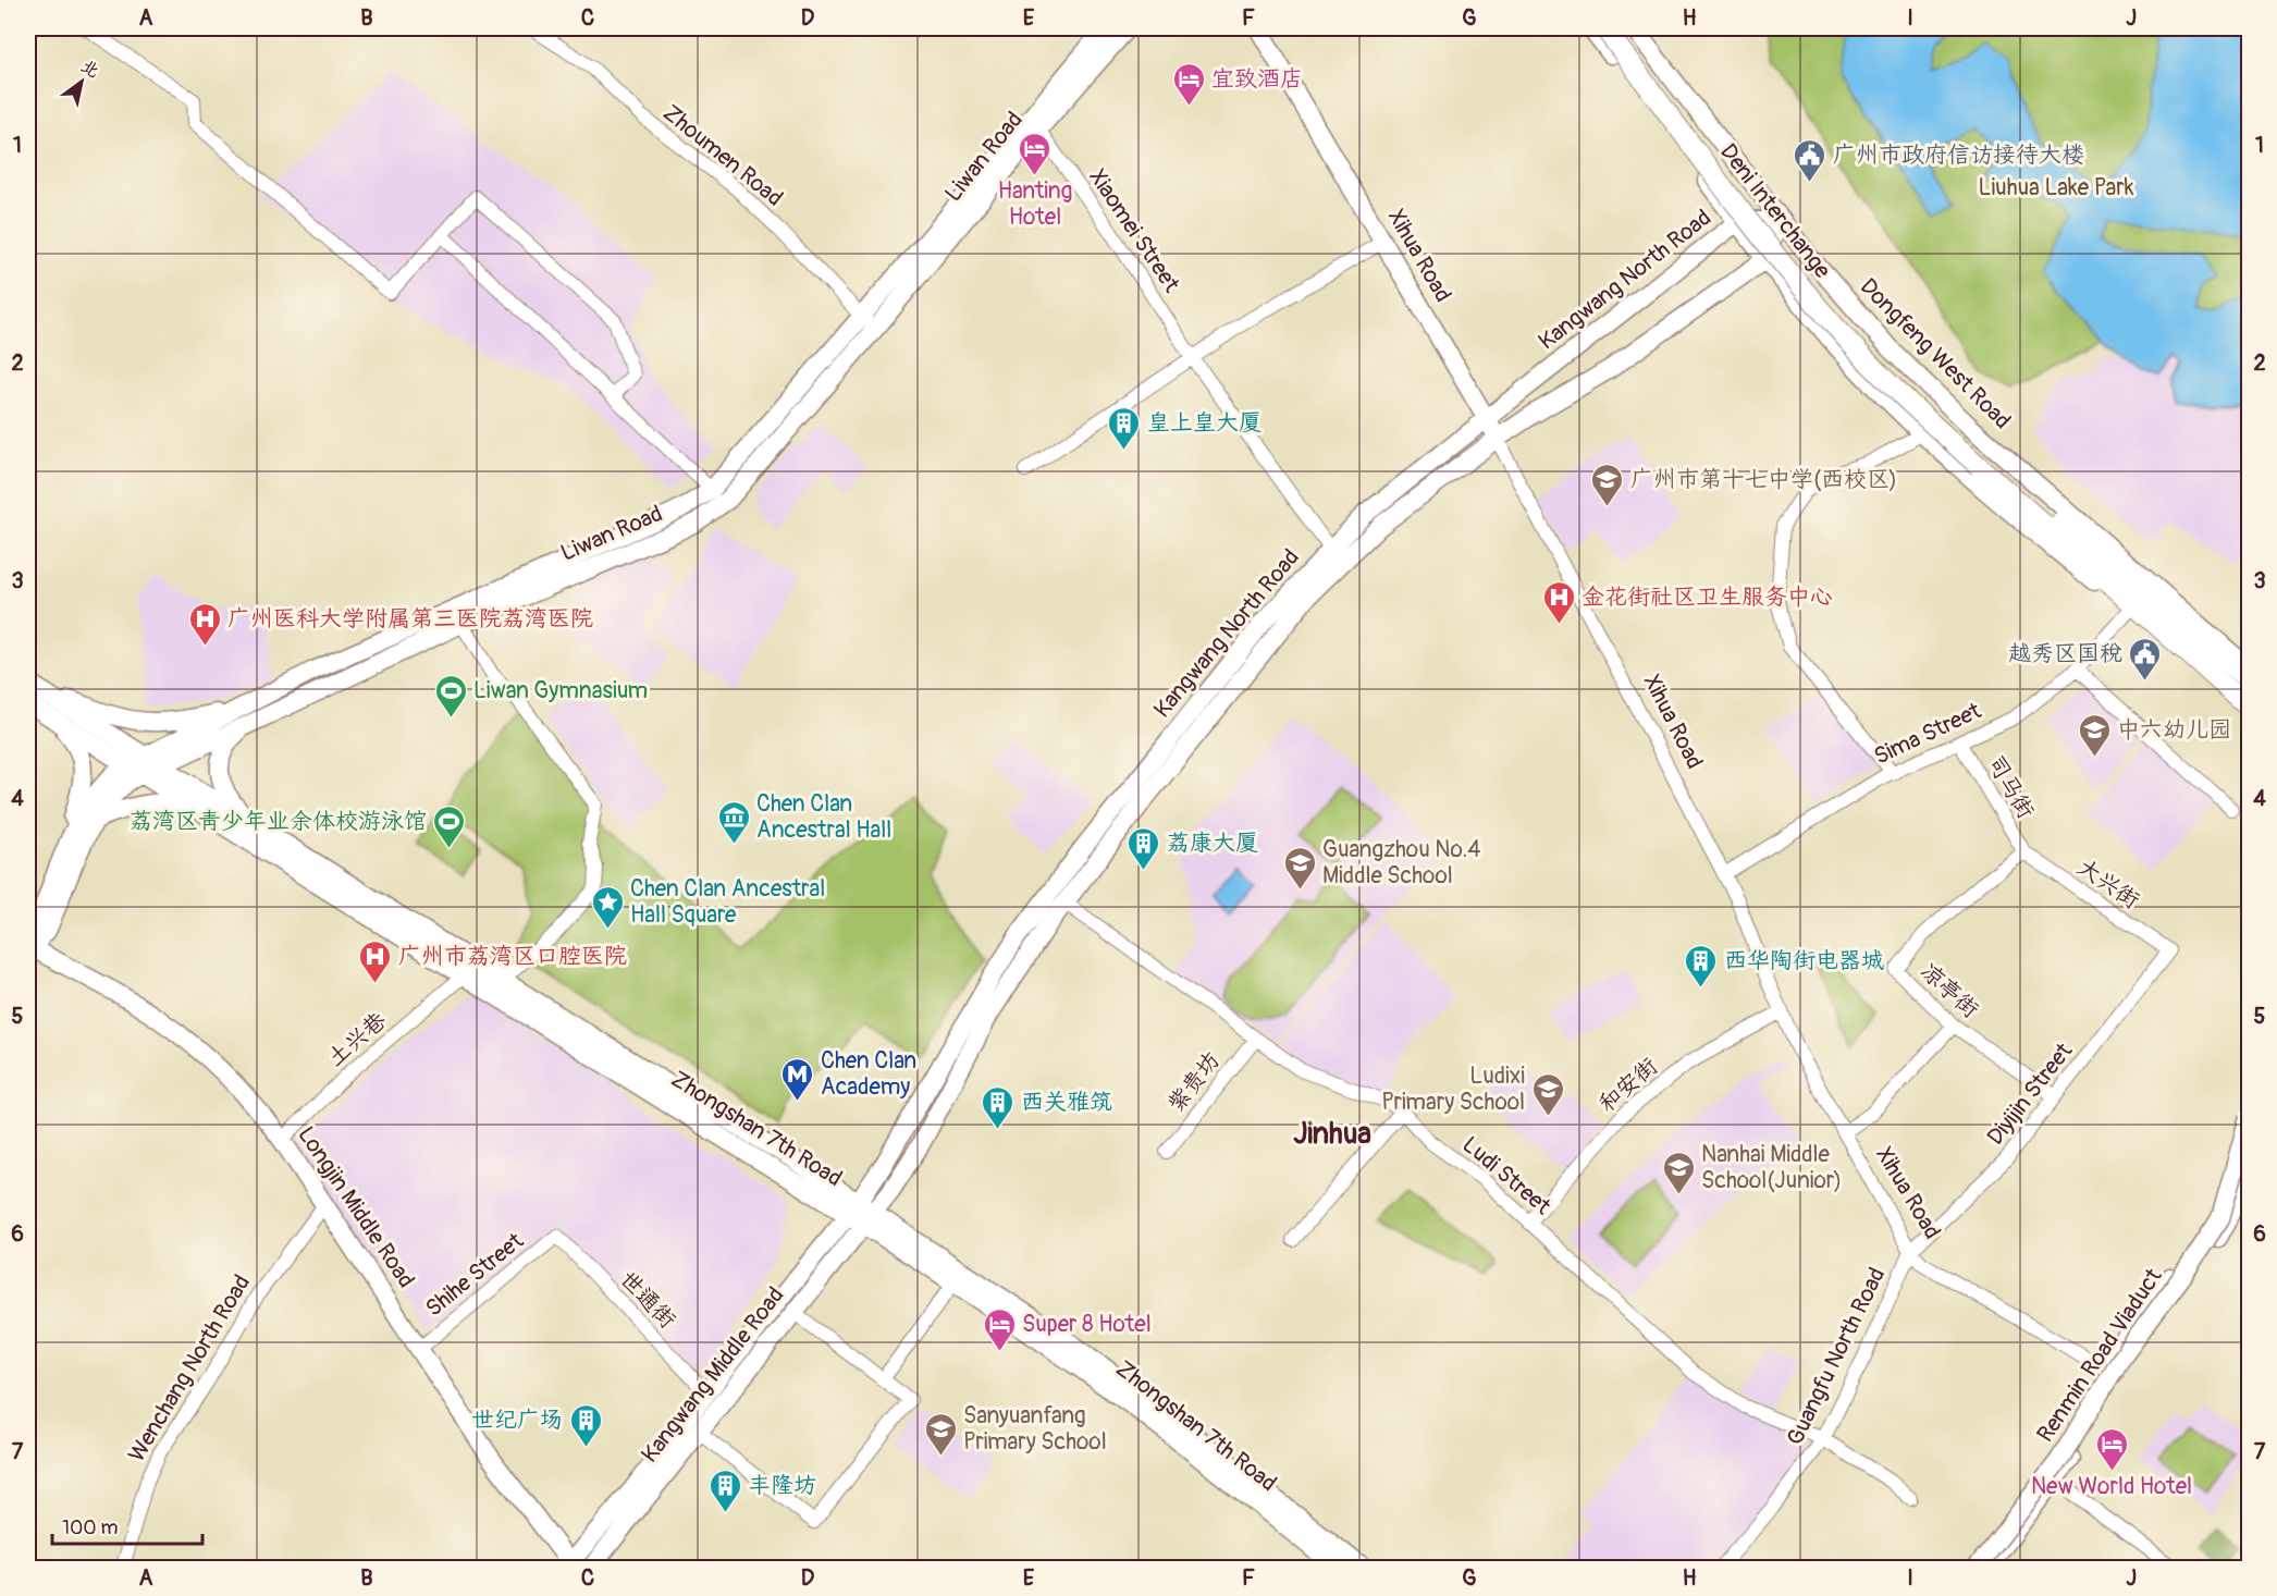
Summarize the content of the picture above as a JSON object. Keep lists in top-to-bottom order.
{
  "streets": {
    "highway": ["Deni Interchange", "Dongfeng West Road"],
    "main road": [
      "Liwan Road",
      "Xihua Road",
      "Kangwang North Road",
      "Zhongshan 7th Road",
      "Longjin Middle Road",
      "Renmin Road Viaduct",
      "Kangwang Middle Road"
    ],
    "street": [
      "Zhoumen Road",
      "Xiaomei Street",
      "Sima Street",
      "司马街",
      "大兴街",
      "凉亭街",
      "土兴巷",
      "紫贵坊",
      "和安街",
      "Diyijin Street",
      "Ludi Street",
      "Shihe Street",
      "世通街",
      "Guangfu North Road",
      "Wenchang North Road"
    ]
  },
  "crossings": [
    ["Zhoumen Road", "Liwan Road"],
    ["Liwan Road", "Xiaomei Street"],
    ["Liwan Road", "Zhongshan 7th Road"],
    ["Liwan Road", "Longjin Middle Road"],
    ["Deni Interchange", "Dongfeng West Road"],
    ["Xiaomei Street", "Kangwang North Road"],
    ["Xihua Road", "Kangwang North Road"],
    ["Xihua Road", "Sima Street"],
    ["Xihua Road", "和安街"],
    ["Xihua Road", "Diyijin Street"],
    ["Xihua Road", "Guangfu North Road"],
    ["Kangwang North Road", "Dongfeng West Road"],
    ["Kangwang North Road", "Zhongshan 7th Road"],
    ["Kangwang North Road", "Ludi Street"],
    ["Kangwang North Road", "Kangwang Middle Road"],
    ["Sima Street", "司马街"],
    ["司马街", "大兴街"],
    ["司马街", "凉亭街"],
    ["大兴街", "凉亭街"],
    ["大兴街", "Diyijin Street"],
    ["凉亭街", "Diyijin Street"],
    ["土兴巷", "Zhongshan 7th Road"],
    ["土兴巷", "Longjin Middle Road"],
    ["紫贵坊", "Ludi Street"],
    ["和安街", "Ludi Street"],
    ["Diyijin Street", "Guangfu North Road"],
    ["Zhongshan 7th Road", "Kangwang Middle Road"],
    ["Ludi Street", "Guangfu North Road"],
    ["Longjin Middle Road", "Shihe Street"],
    ["Longjin Middle Road", "Wenchang North Road"],
    ["Longjin Middle Road", "Kangwang Middle Road"],
    ["Shihe Street", "世通街"],
    ["世通街", "Kangwang Middle Road"]
  ],
  "districts": ["Jinhua"],
  "parks": ["Liuhua Lake Park"],
  "places": {
    "hotel": [
      "宜致酒店",
      "Hanting Hotel",
      "Super 8 Hotel",
      "New World Hotel"
    ],
    "public building": ["广州市政府信访接待大楼", "越秀区国税"],
    "building": [
      "皇上皇大厦",
      "荔康大厦",
      "西华陶街电器城",
      "西关雅筑",
      "世纪广场",
      "丰隆坊"
    ],
    "school or university": [
      "广州市第十七中学(西校区)",
      "中六幼儿园",
      "Guangzhou No.4 Middle School",
      "Ludixi Primary School",
      "Nanhai Middle School(Junior)",
      "Sanyuanfang Primary School"
    ],
    "hospital": ["金花街社区卫生服务中心", "广州医科大学附属第三医院荔湾医院", "广州市荔湾区口腔医院"],
    "sports": ["Liwan Gymnasium", "荔湾区青少年业余体校游泳馆"],
    "museum": ["Chen Clan Ancestral Hall"],
    "place": ["Chen Clan Ancestral Hall Square"],
    "metro station": ["Chen Clan Academy"]
  },
  "scale_bar": "100 m",
  "north": "top right",
  "grid": {
    "columns": [
      "A",
      "B",
      "C",
      "D",
      "E",
      "F",
      "G",
      "H",
      "I",
      "J"
    ],
    "rows": [
      "1",
      "2",
      "3",
      "4",
      "5",
      "6",
      "7"
    ]
  }
}
